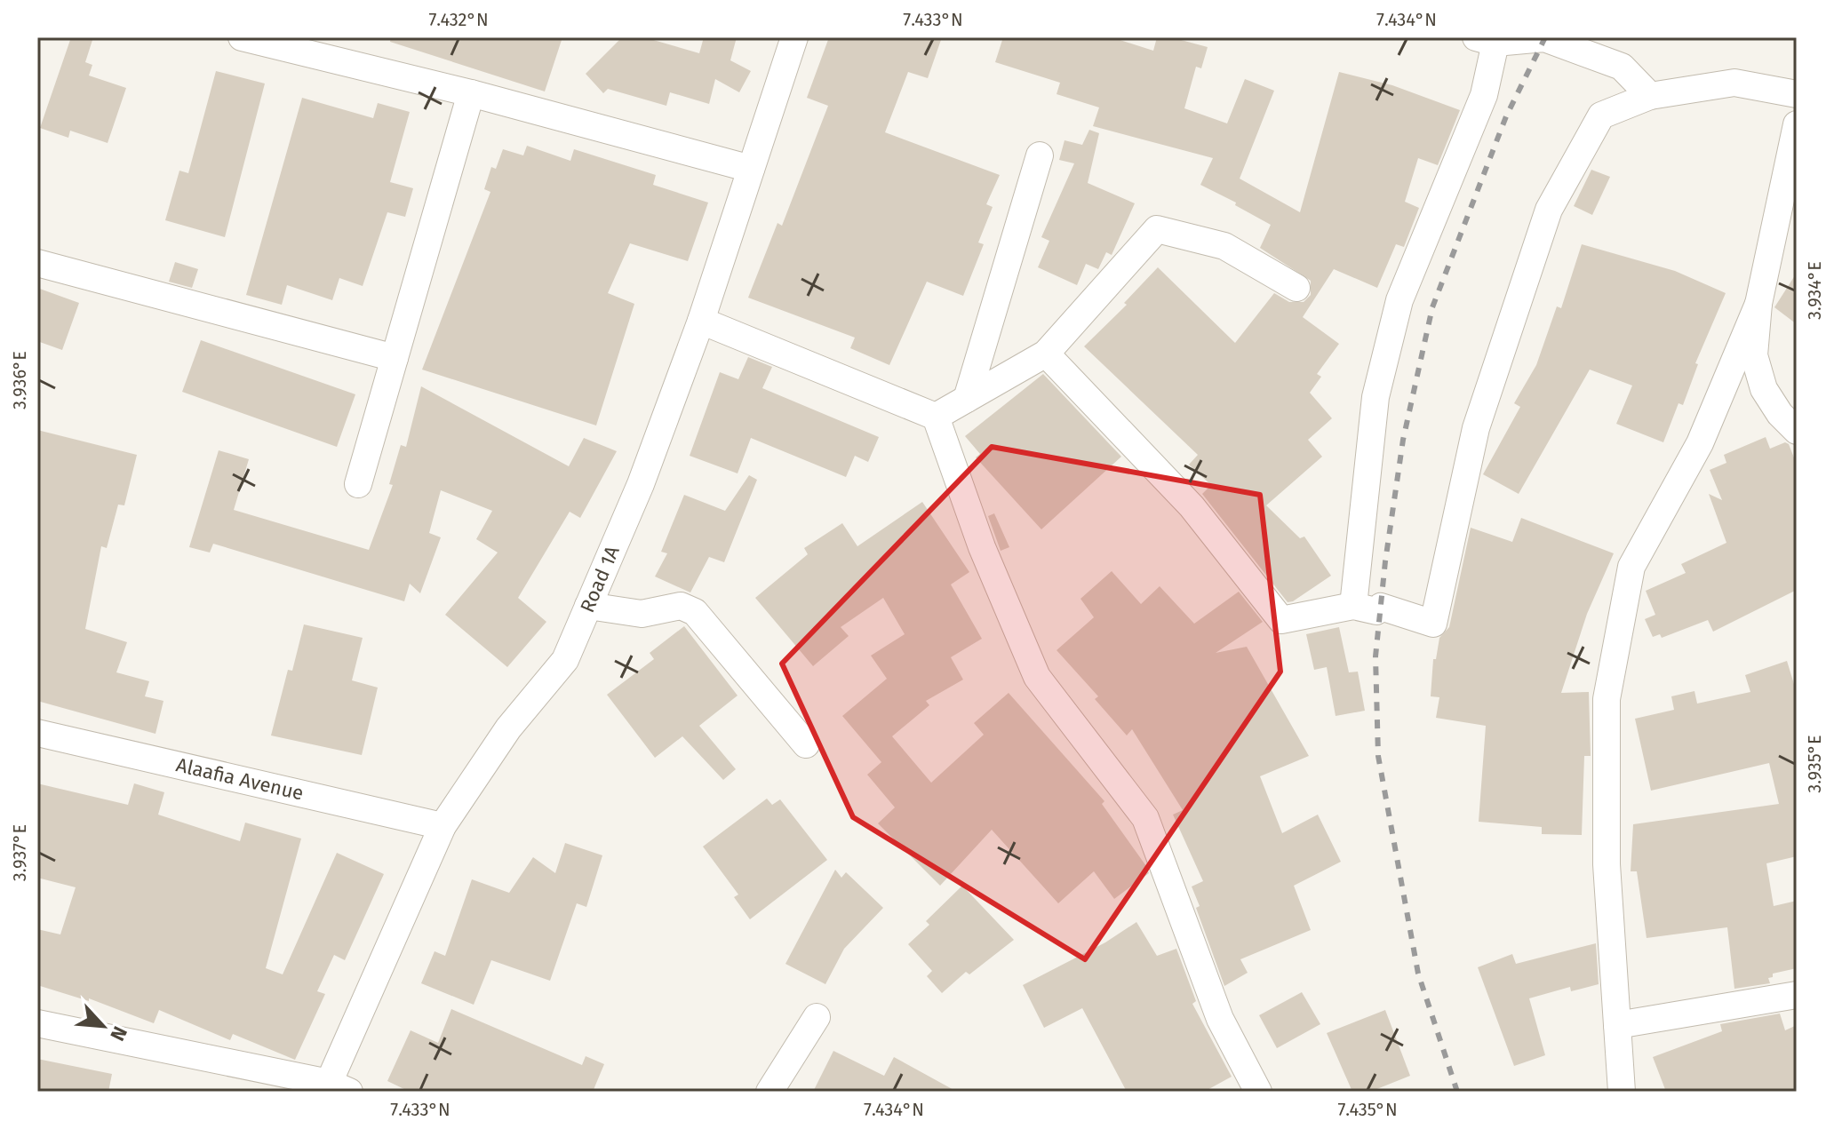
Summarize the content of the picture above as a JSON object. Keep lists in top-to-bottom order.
{
  "streets": {
    "street": ["Road 1A", "Alaafia Avenue"]
  },
  "crossings": [
    ["Road 1A", "Alaafia Avenue"]
  ],
  "north": "bottom right",
  "coordinates": [
    "7.432°N",
    "7.433°N",
    "7.434°N",
    "3.934°E",
    "3.936°E",
    "3.935°E",
    "3.937°E",
    "7.435°N"
  ]
}
